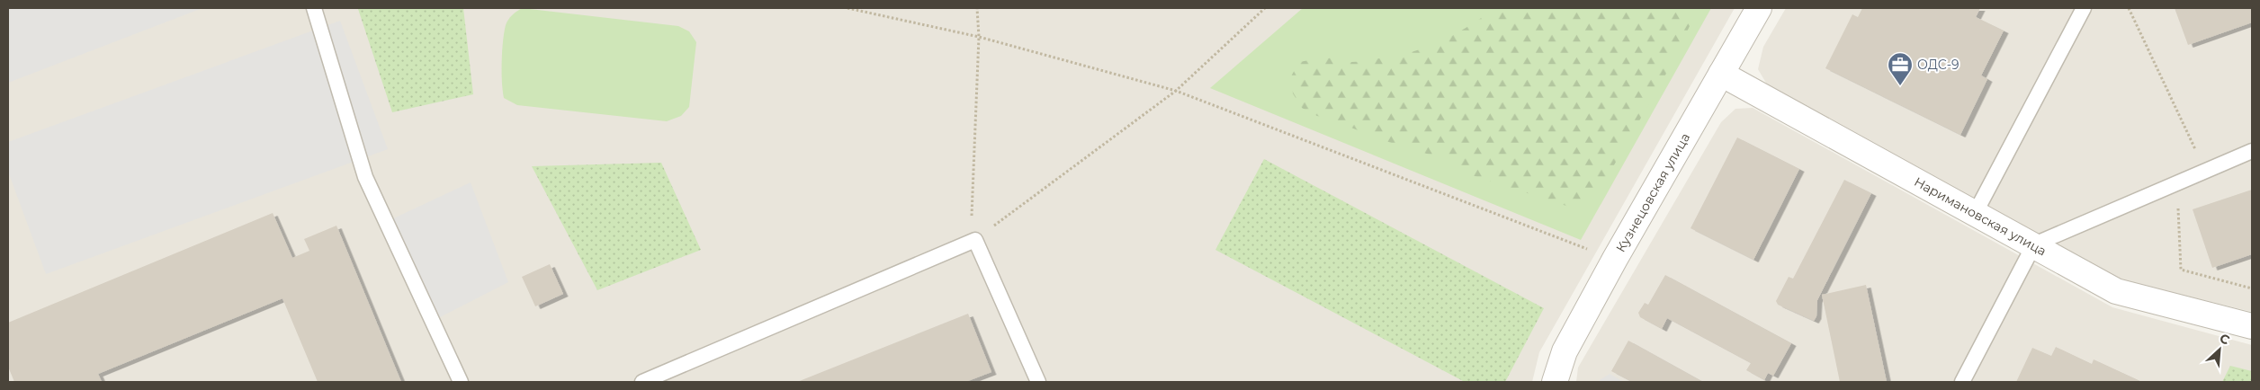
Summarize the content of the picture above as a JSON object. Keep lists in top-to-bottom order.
{
  "streets": {
    "street": ["Кузнецовская улица", "Наримановская улица"]
  },
  "crossings": [
    ["Кузнецовская улица", "Наримановская улица"]
  ],
  "places": {
    "office": ["ОДС-9"]
  },
  "north": "top right"
}
